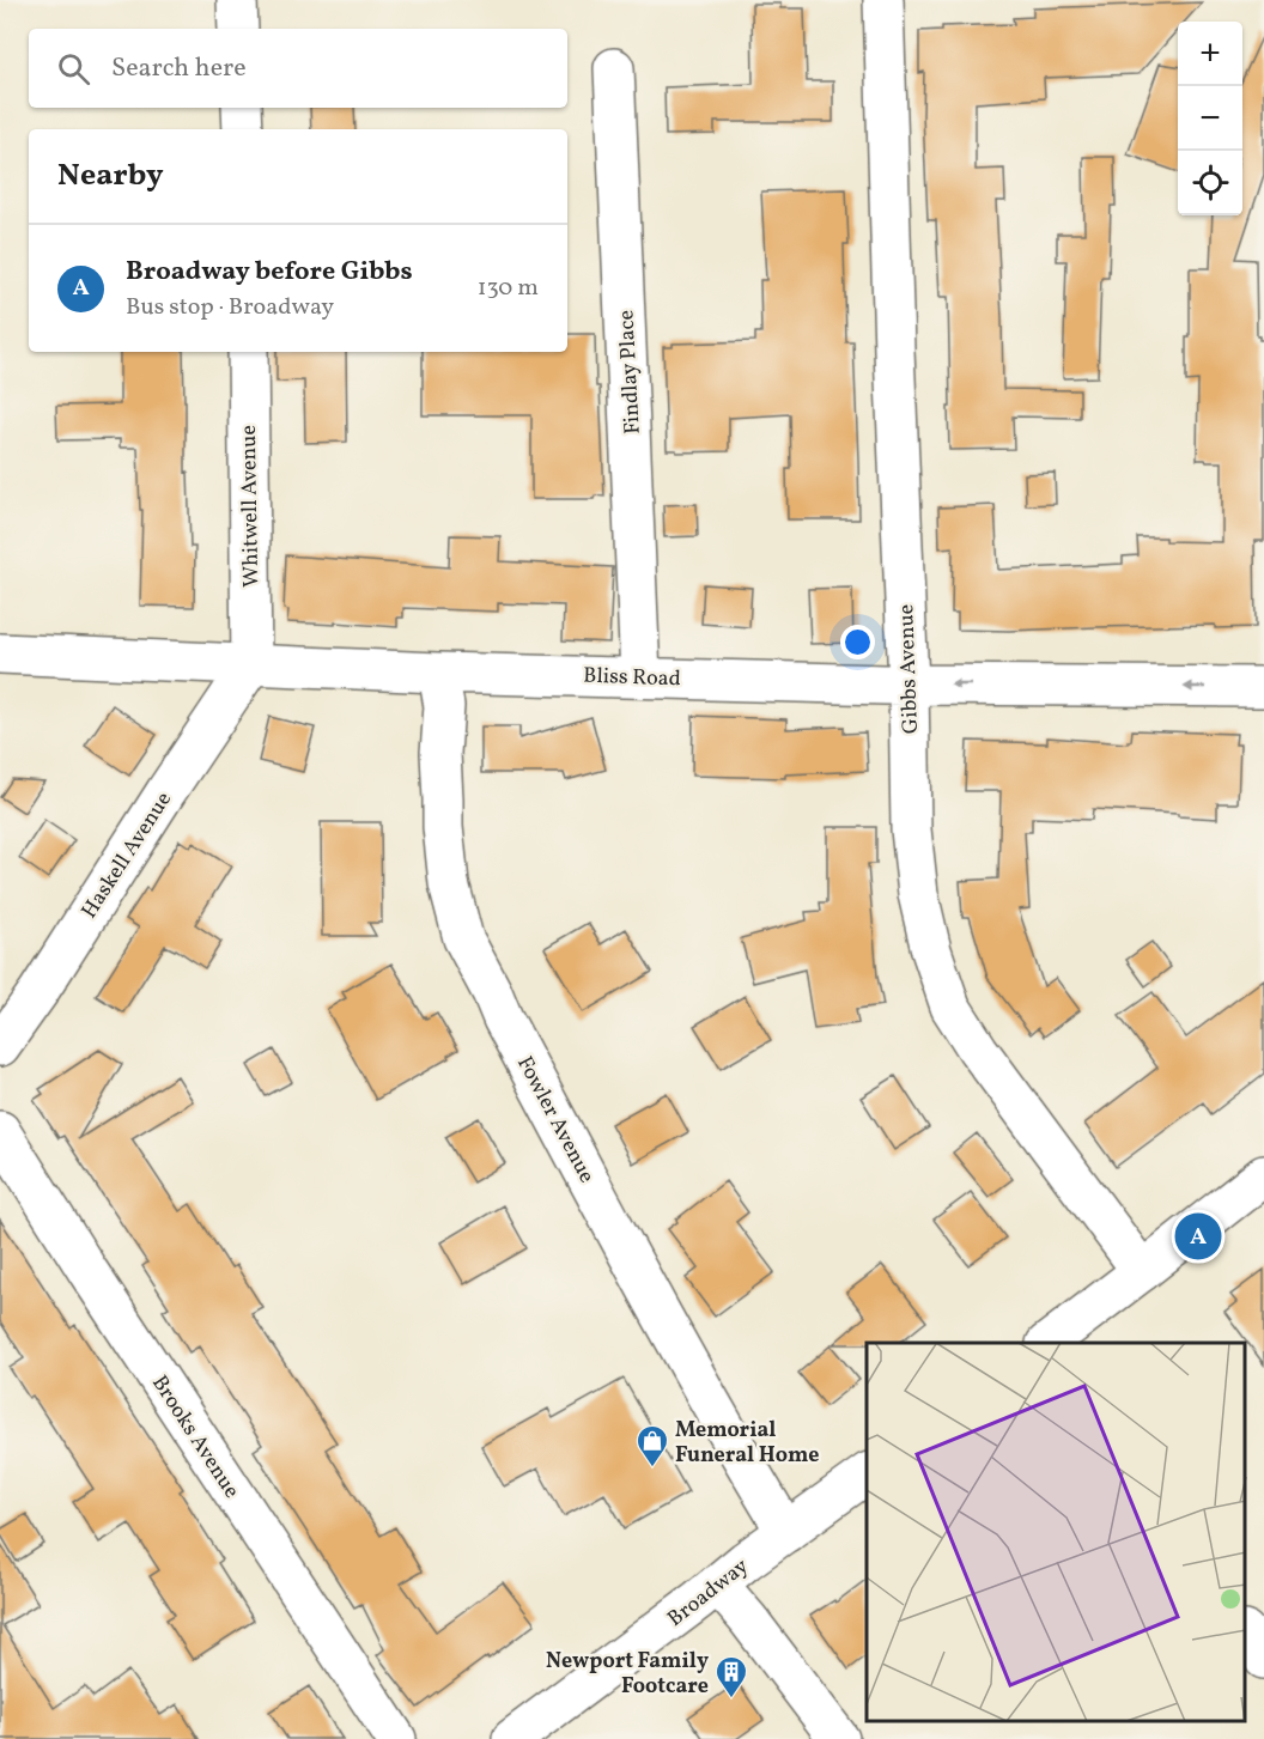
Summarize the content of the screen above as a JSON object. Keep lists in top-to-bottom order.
{
  "streets": {
    "street": [
      "Findlay Place",
      "Whitwell Avenue",
      "Gibbs Avenue",
      "Bliss Road",
      "Haskell Avenue",
      "Fowler Avenue",
      "Brooks Avenue",
      "Broadway"
    ]
  },
  "crossings": [
    ["Findlay Place", "Bliss Road"],
    ["Whitwell Avenue", "Bliss Road"],
    ["Whitwell Avenue", "Haskell Avenue"],
    ["Gibbs Avenue", "Bliss Road"],
    ["Bliss Road", "Haskell Avenue"],
    ["Bliss Road", "Fowler Avenue"],
    ["Fowler Avenue", "Broadway"]
  ],
  "places": {
    "shop": ["Memorial Funeral Home"],
    "building": ["Newport Family Footcare"]
  },
  "page": {
    "map_buttons": ["+", "−"],
    "search": "Search here",
    "heading": "Nearby",
    "list": [
      {
        "mark": "A",
        "name": "Broadway before Gibbs",
        "note": "Bus stop · Broadway",
        "value": "130 m"
      }
    ],
    "pins": "A"
  }
}
